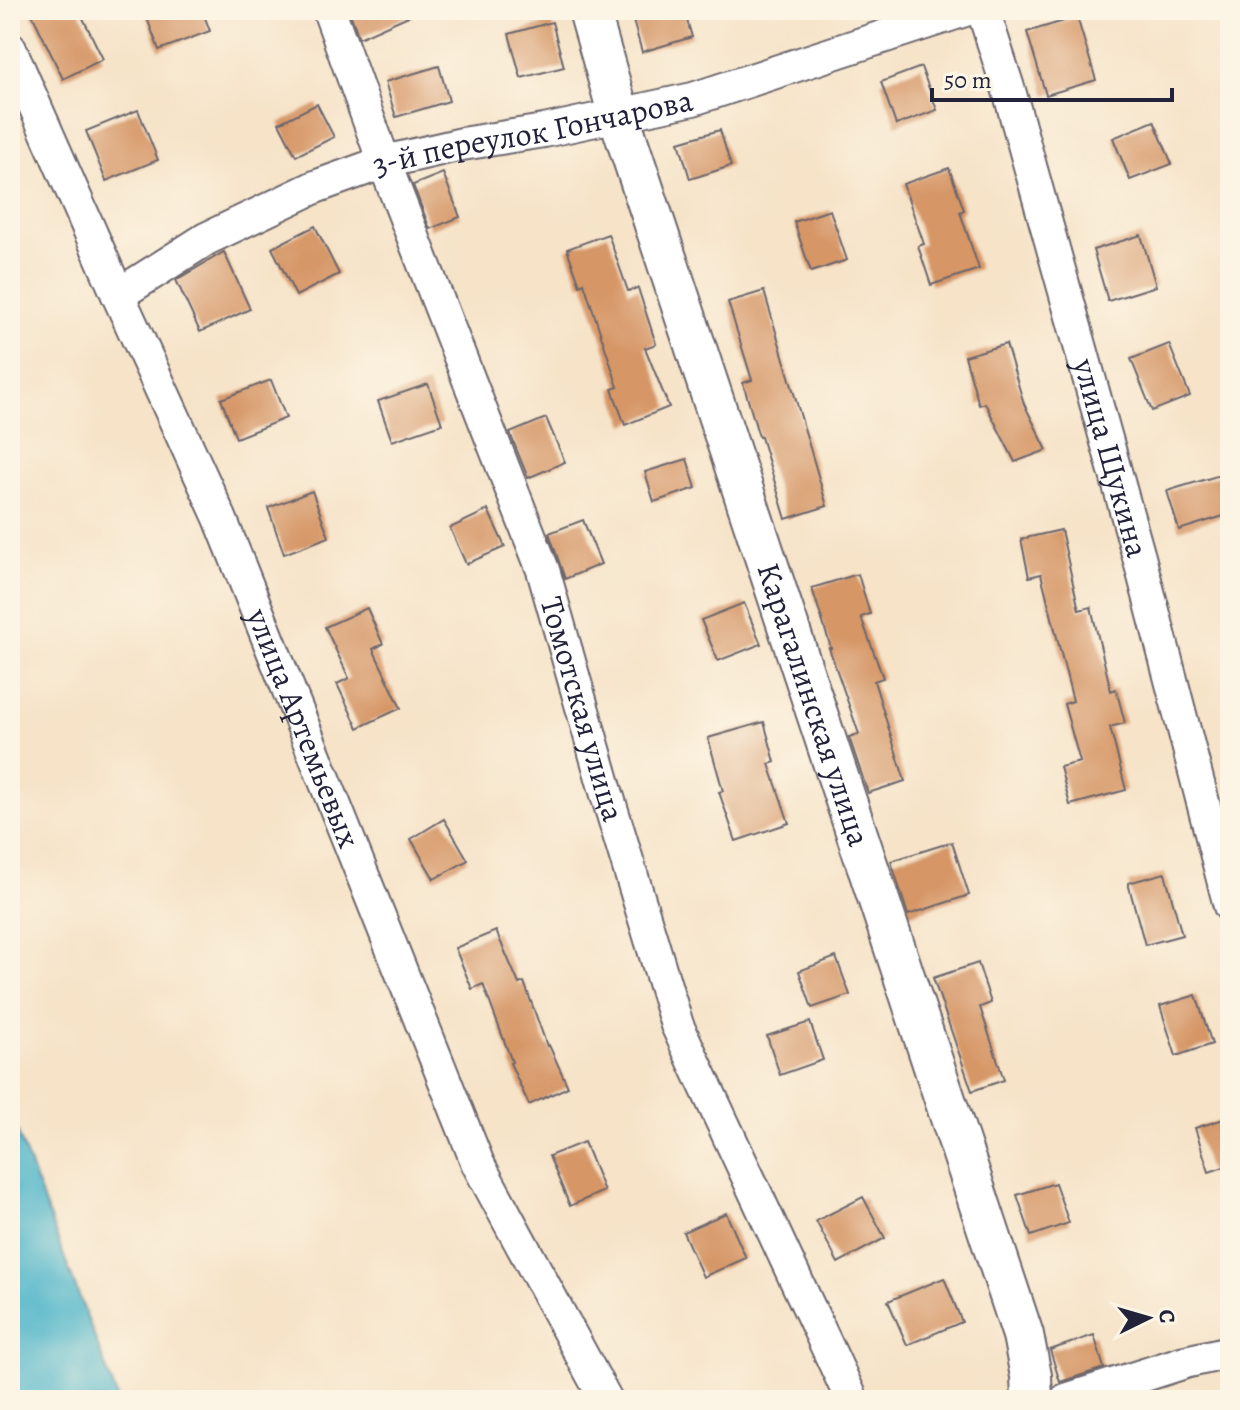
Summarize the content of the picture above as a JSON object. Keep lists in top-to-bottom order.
{
  "streets": {
    "street": [
      "3-й переулок Гончарова",
      "улица Щукина",
      "Карагалинская улица",
      "Томотская улица",
      "улица Артемьевых"
    ]
  },
  "crossings": [
    ["3-й переулок Гончарова", "Карагалинская улица"],
    ["3-й переулок Гончарова", "Томотская улица"],
    ["3-й переулок Гончарова", "улица Артемьевых"]
  ],
  "scale_bar": "50 m",
  "north": "right"
}
